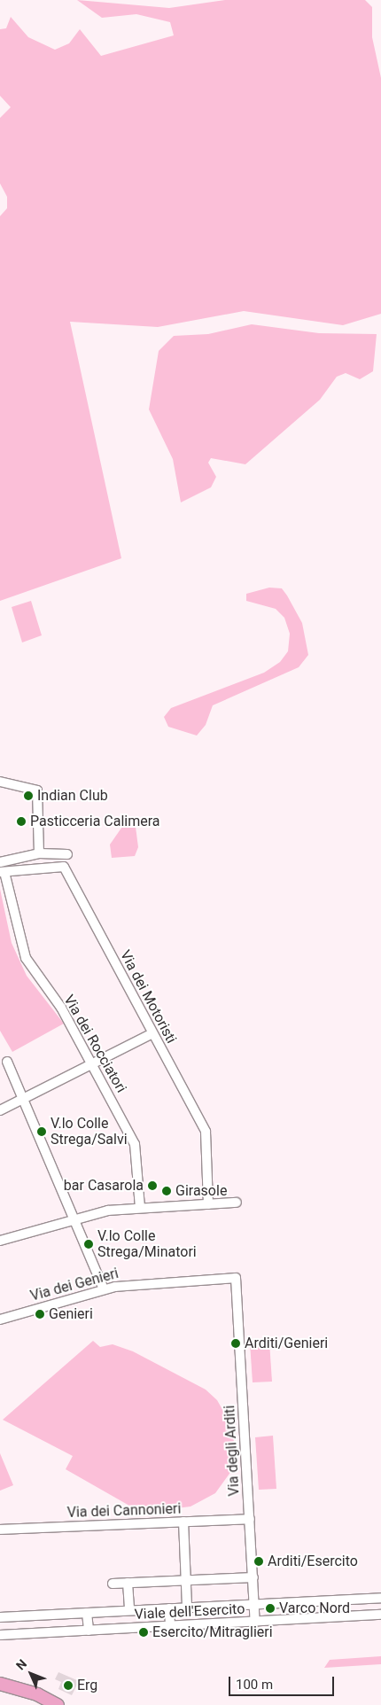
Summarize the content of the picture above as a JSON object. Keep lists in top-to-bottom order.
{
  "streets": {
    "street": [
      "Via dei Motoristi",
      "Via dei Rocciatori",
      "Via dei Genieri",
      "Via degli Arditi",
      "Via dei Cannonieri",
      "Viale dell'Esercito"
    ]
  },
  "crossings": [
    ["Via dei Motoristi", "Via dei Rocciatori"],
    ["Via dei Genieri", "Via degli Arditi"],
    ["Via degli Arditi", "Via dei Cannonieri"],
    ["Via degli Arditi", "Viale dell'Esercito"]
  ],
  "places": [
    "Indian Club",
    "Pasticceria Calimera",
    "V.lo Colle Strega/Salvi",
    "bar Casarola",
    "Girasole",
    "V.lo Colle Strega/Minatori",
    "Genieri",
    "Arditi/Genieri",
    "Arditi/Esercito",
    "Varco Nord",
    "Esercito/Mitraglieri",
    "Erg"
  ],
  "scale_bar": "100 m",
  "north": "top left"
}
